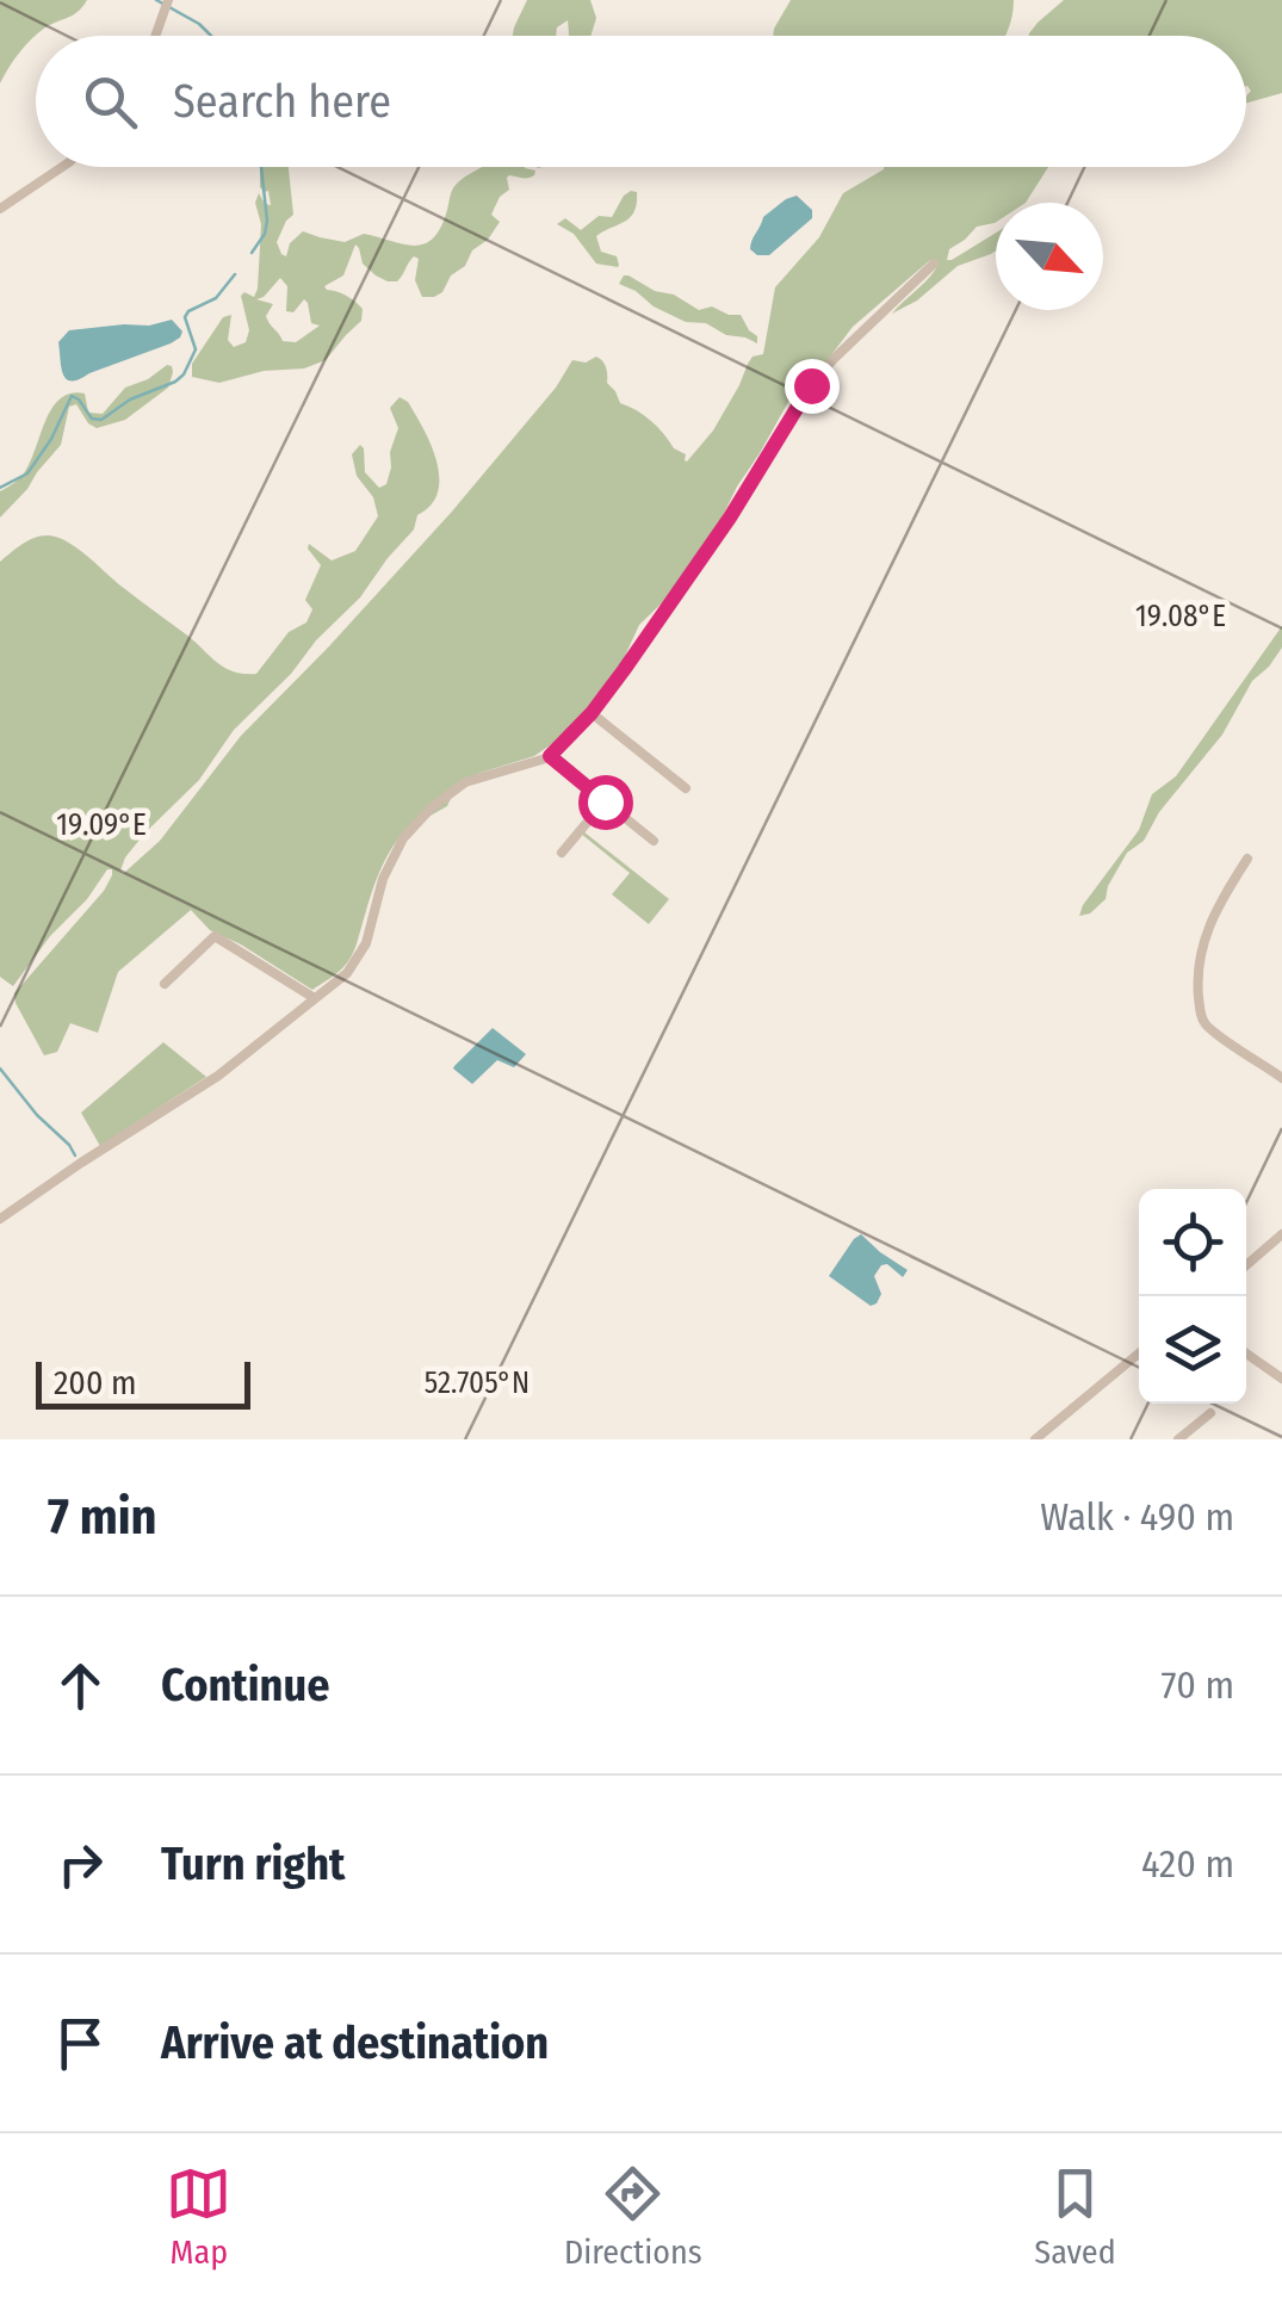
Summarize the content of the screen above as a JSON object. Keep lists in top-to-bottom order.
{
  "scale_bar": "200 m",
  "north": "bottom right",
  "page": {
    "search": "Search here",
    "scale": "200 m",
    "heading": ["7 min", "Walk · 490 m"],
    "list": [
      ["Continue", "70 m"],
      ["Turn right", "420 m"],
      "Arrive at destination"
    ],
    "nav": ["Map", "Directions", "Saved"]
  },
  "coordinates": ["19.08°E", "19.09°E", "52.705°N"]
}
